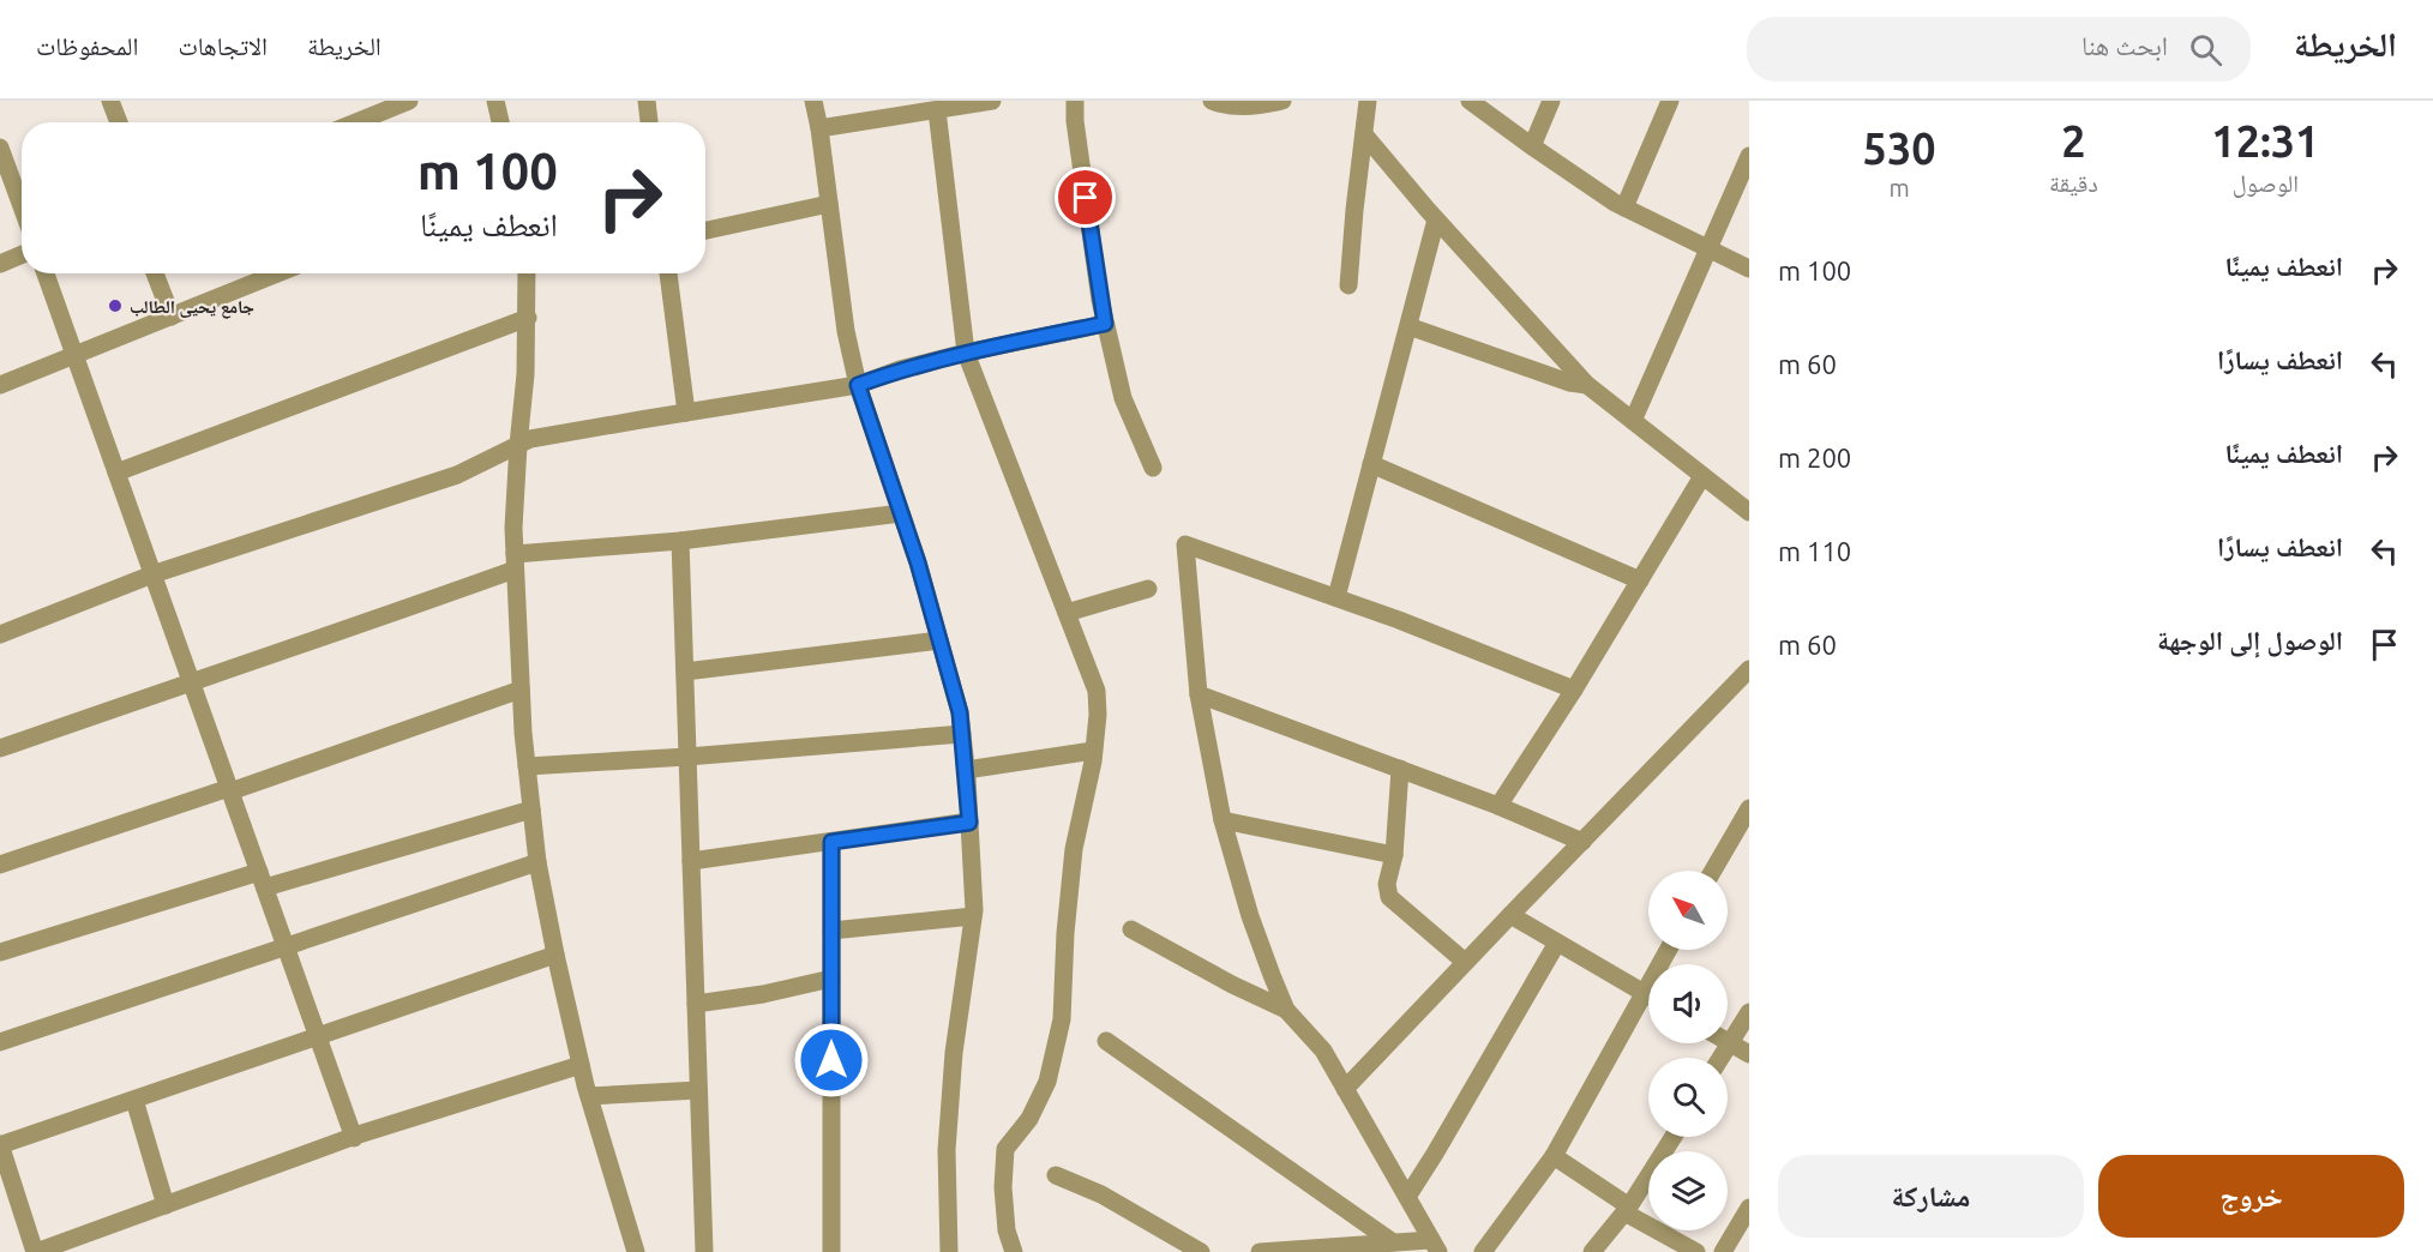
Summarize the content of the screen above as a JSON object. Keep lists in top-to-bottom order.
{
  "places": ["جامع يحيى الطالب"],
  "north": "top left",
  "page": {
    "header": "الخريطة",
    "search": "ابحث هنا",
    "nav": ["الخريطة", "الاتجاهات", "المحفوظات"],
    "eta": [
      "12:31",
      "الوصول",
      "2",
      "دقيقة",
      "530",
      "m"
    ],
    "turn": ["100 m", "انعطف يمينًا"],
    "list": [
      {
        "name": "انعطف يمينًا",
        "value": "100 m"
      },
      {
        "name": "انعطف يسارًا",
        "value": "60 m"
      },
      {
        "name": "انعطف يمينًا",
        "value": "200 m"
      },
      {
        "name": "انعطف يسارًا",
        "value": "110 m"
      },
      {
        "name": "الوصول إلى الوجهة",
        "value": "60 m"
      }
    ],
    "buttons": ["خروج", "مشاركة"]
  }
}
